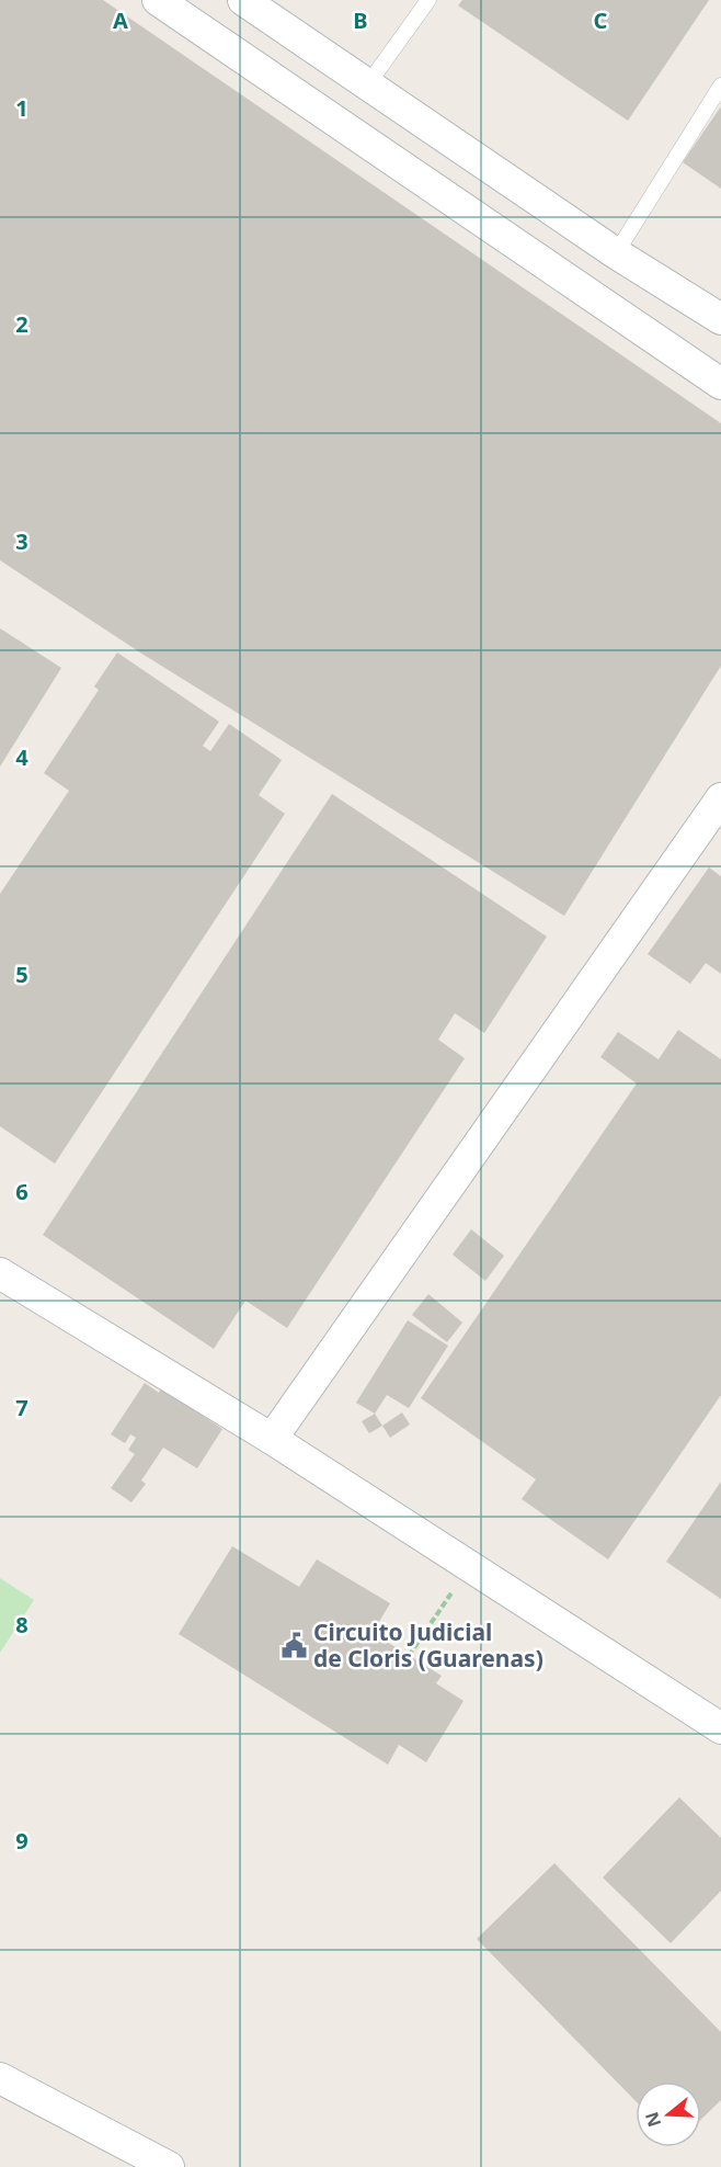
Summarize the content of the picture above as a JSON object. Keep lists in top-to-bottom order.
{
  "places": {
    "public building": ["Circuito Judicial de Cloris (Guarenas)"]
  },
  "north": "left",
  "grid": {
    "columns": ["A", "B", "C"],
    "rows": [
      "1",
      "2",
      "3",
      "4",
      "5",
      "6",
      "7",
      "8",
      "9"
    ]
  }
}
